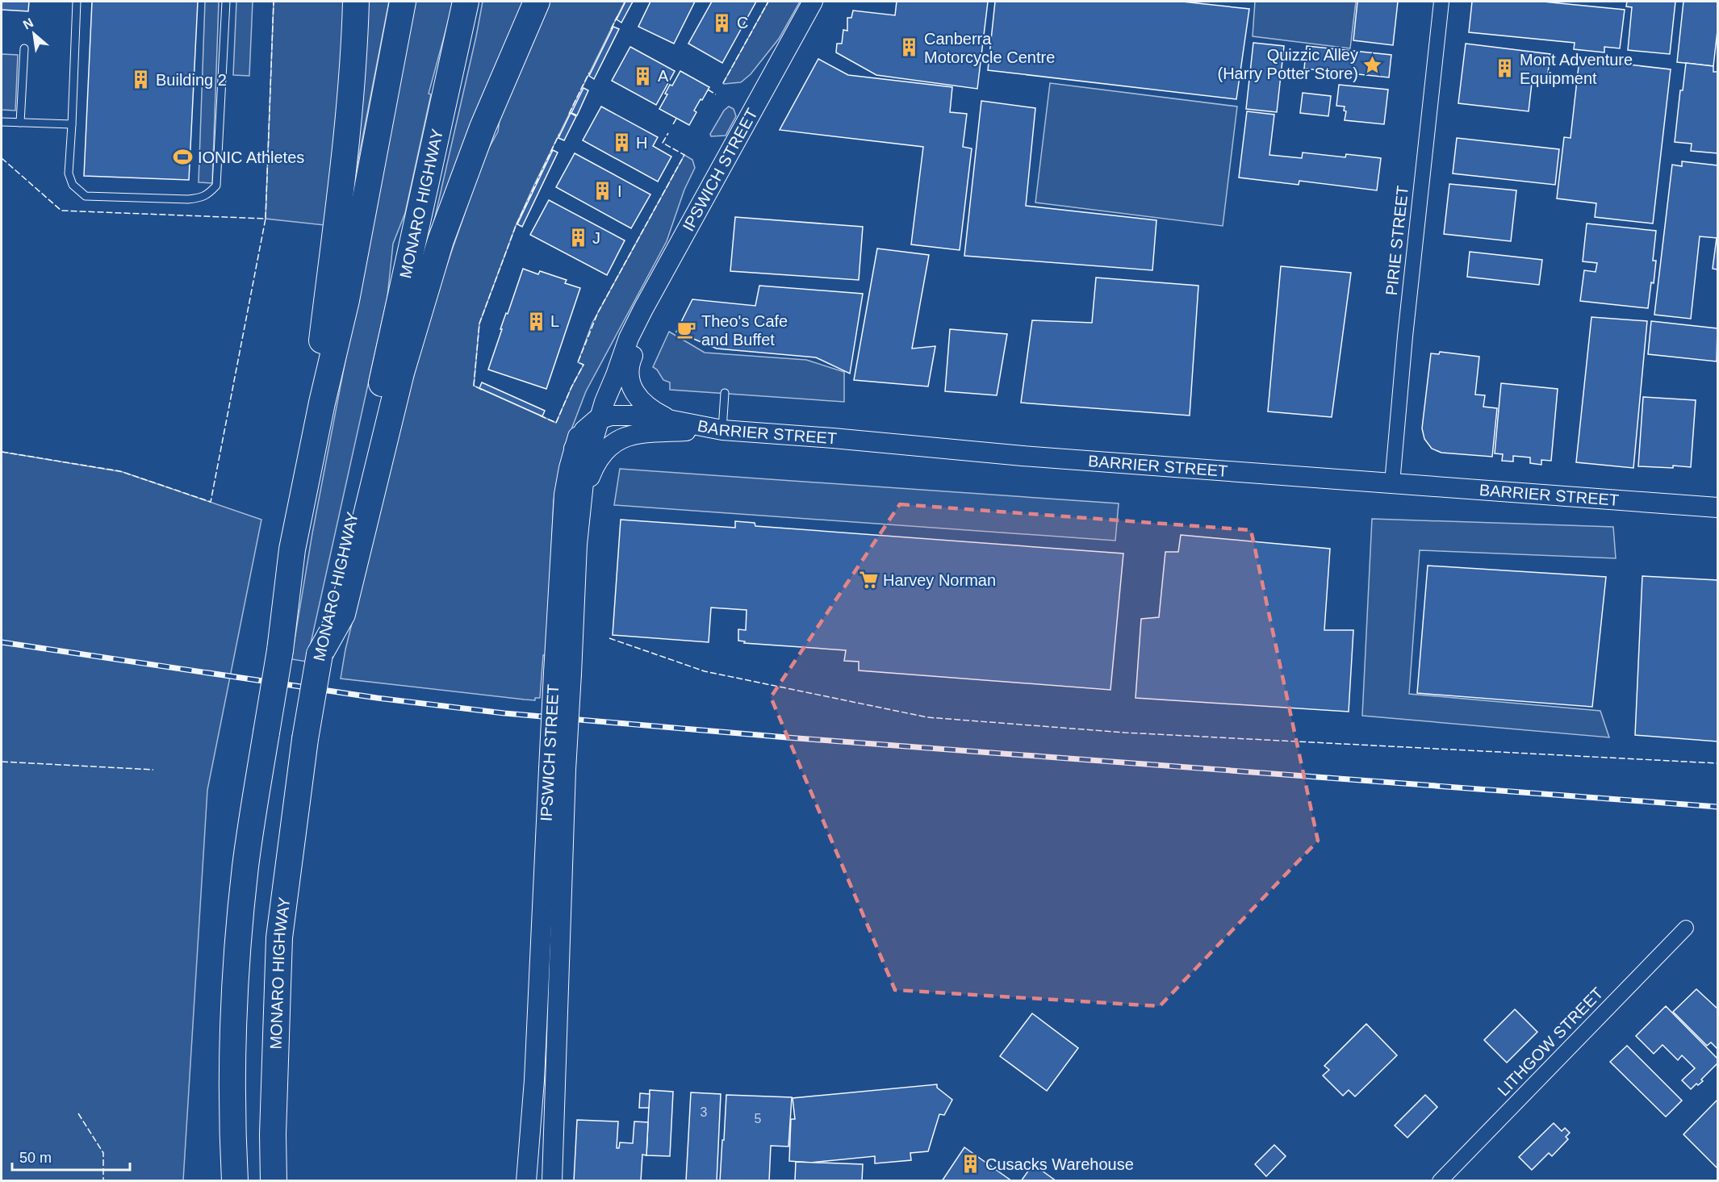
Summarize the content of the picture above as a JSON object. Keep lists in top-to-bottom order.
{
  "streets": {
    "highway": ["MONARO HIGHWAY"],
    "main road": ["IPSWICH STREET", "BARRIER STREET"],
    "street": ["PIRIE STREET", "LITHGOW STREET"]
  },
  "crossings": [
    ["IPSWICH STREET", "BARRIER STREET"],
    ["PIRIE STREET", "BARRIER STREET"]
  ],
  "places": {
    "building": [
      "C",
      "Canberra Motorcycle Centre",
      "Mont Adventure Equipment",
      "A",
      "Building 2",
      "H",
      "I",
      "J",
      "L",
      "Cusacks Warehouse"
    ],
    "place": ["Quizzic Alley (Harry Potter Store)"],
    "sports": ["IONIC Athletes"],
    "cafe": ["Theo's Cafe and Buffet"],
    "supermarket": ["Harvey Norman"]
  },
  "house_numbers": ["3", "5"],
  "scale_bar": "50 m",
  "north": "top left"
}
